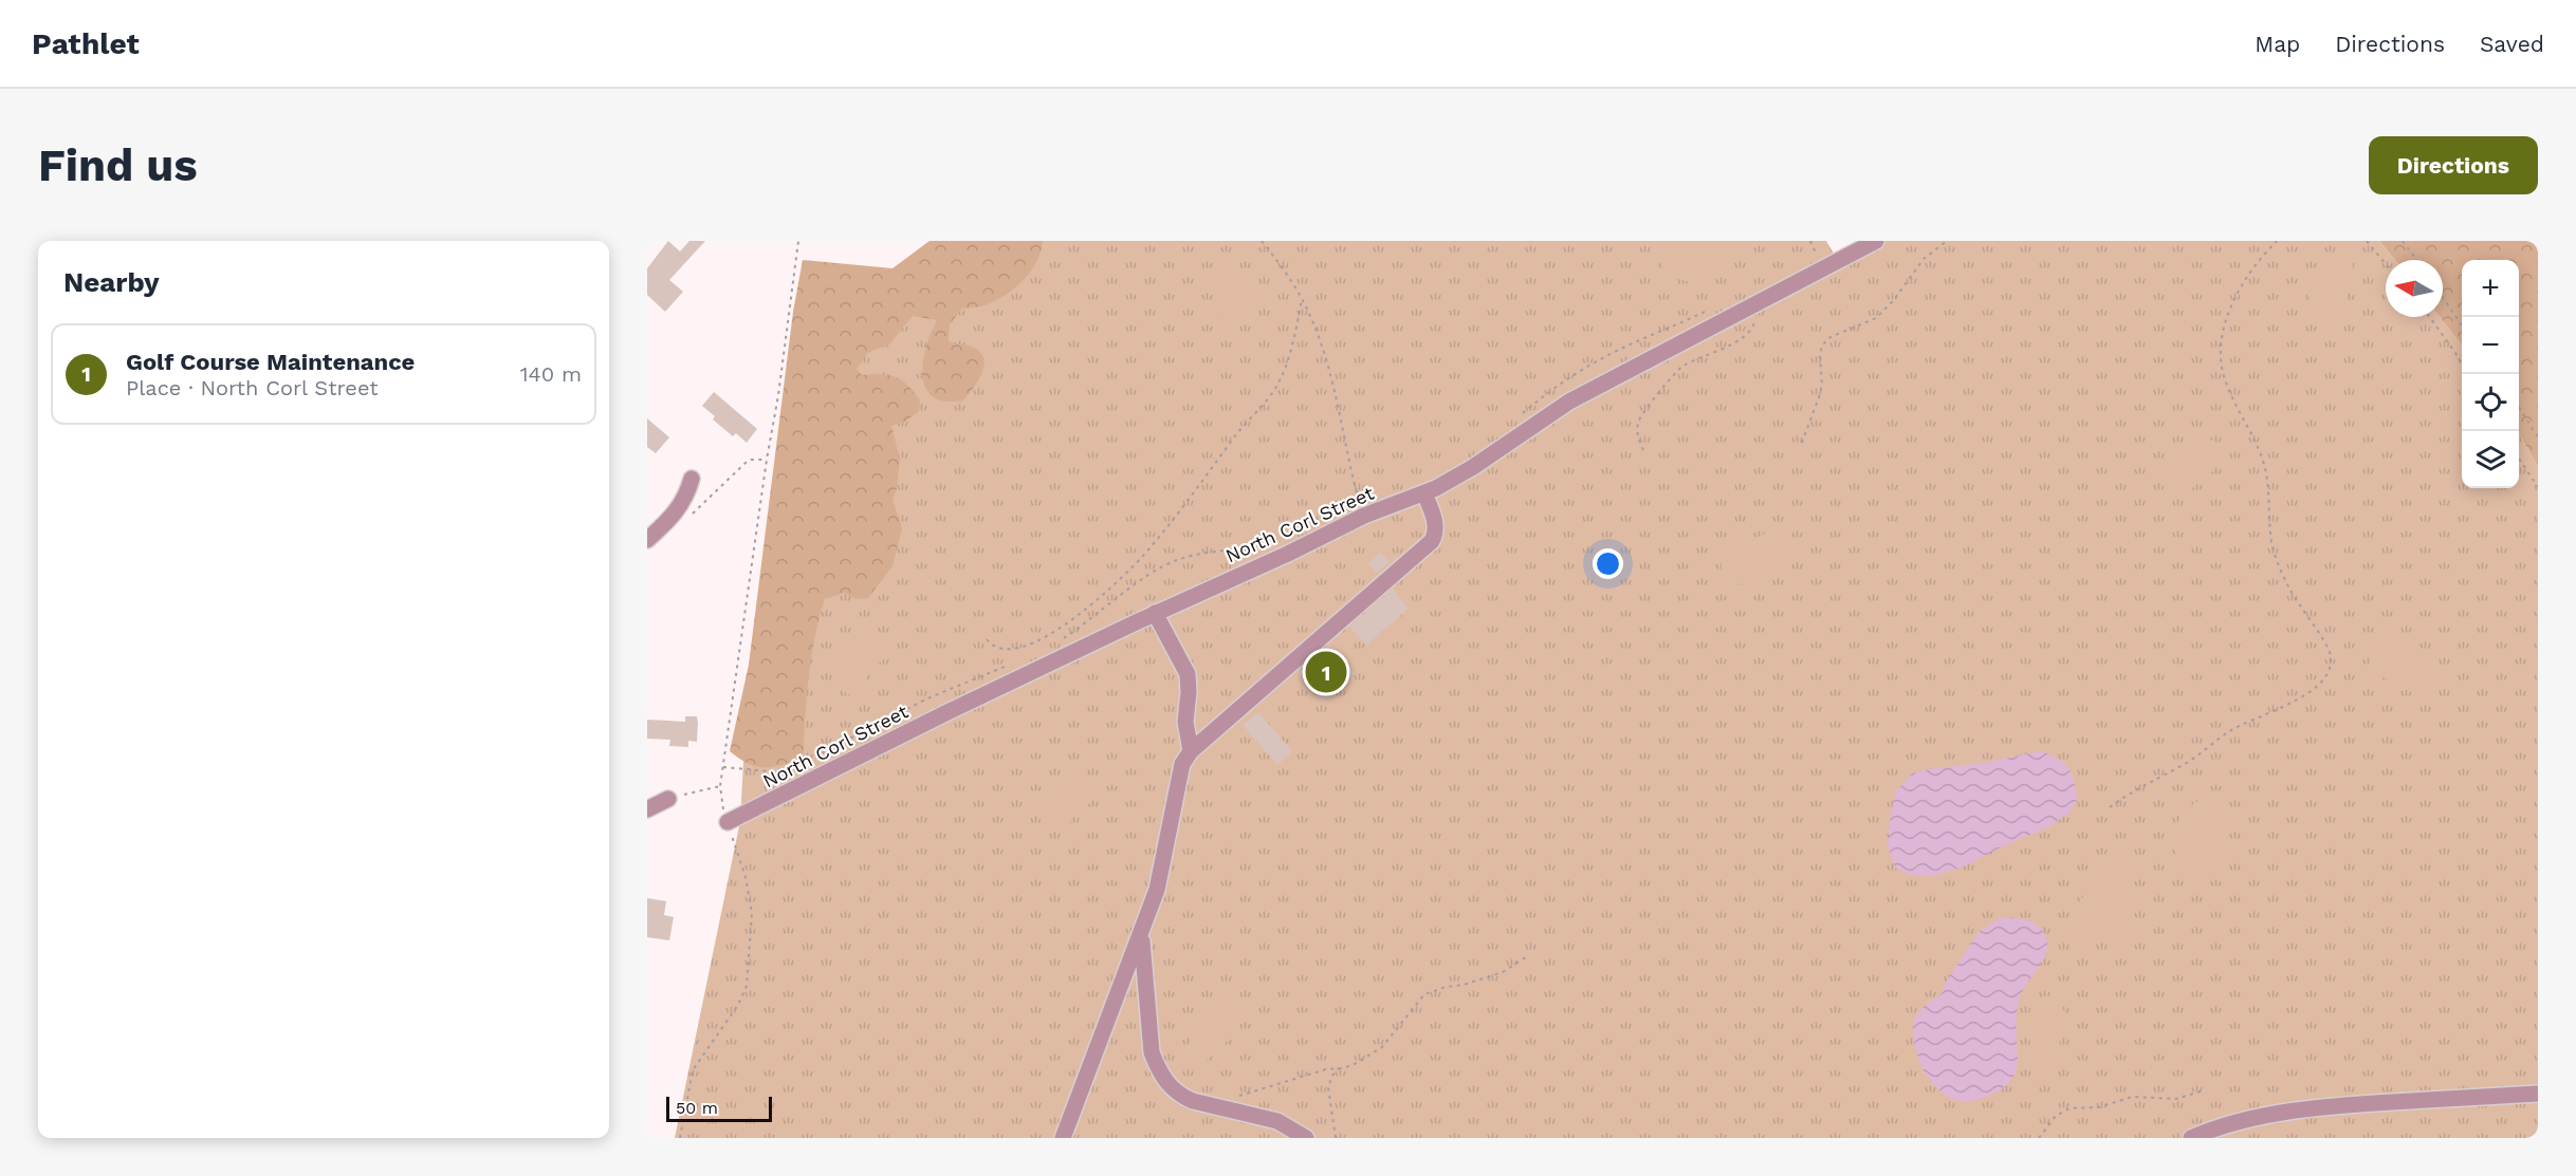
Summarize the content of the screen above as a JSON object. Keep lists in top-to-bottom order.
{
  "streets": {
    "street": ["North Corl Street"]
  },
  "scale_bar": "50 m",
  "north": "left",
  "page": {
    "header": "Pathlet",
    "nav": ["Map", "Directions", "Saved"],
    "buttons": "Directions",
    "title": "Find us",
    "heading": "Nearby",
    "map_buttons": ["+", "−"],
    "list": [
      {
        "mark": "1",
        "name": "Golf Course Maintenance",
        "note": "Place · North Corl Street",
        "value": "140 m"
      }
    ],
    "pins": "1",
    "scale": "50 m"
  }
}
